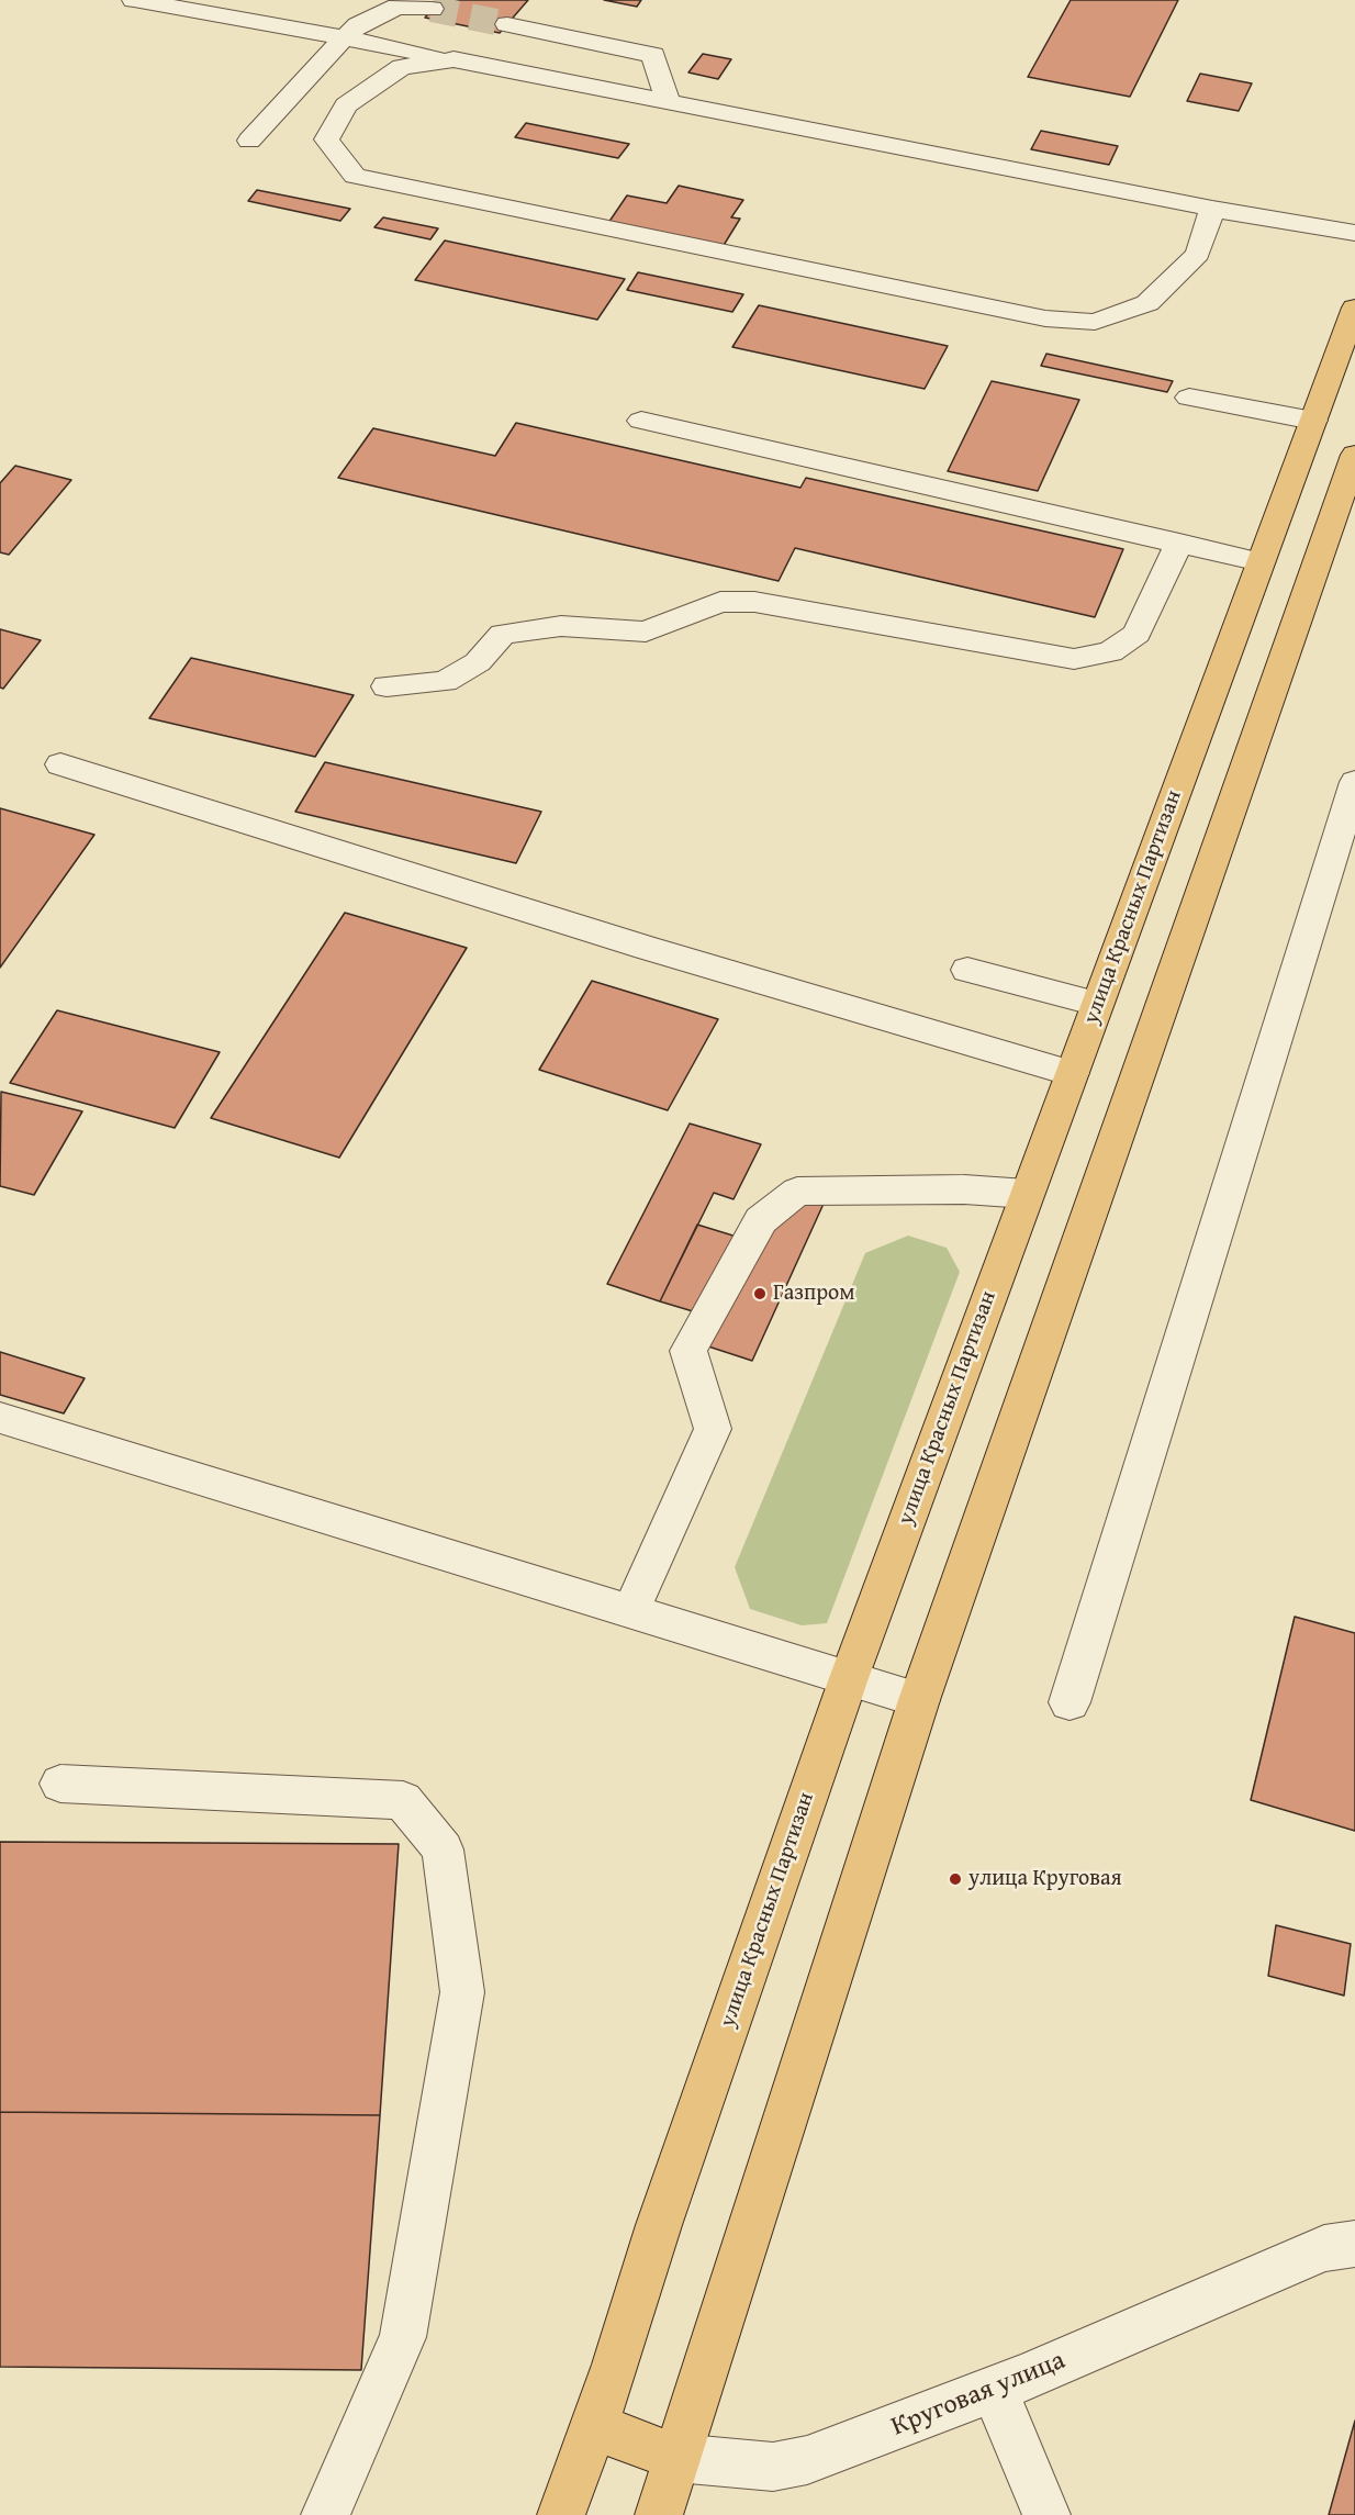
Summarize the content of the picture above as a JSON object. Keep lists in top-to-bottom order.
{
  "streets": {
    "main road": ["улица Красных Партизан", "Круговая улица"]
  },
  "crossings": [
    ["улица Красных Партизан", "Круговая улица"]
  ],
  "places": ["Газпром", "улица Круговая"]
}
